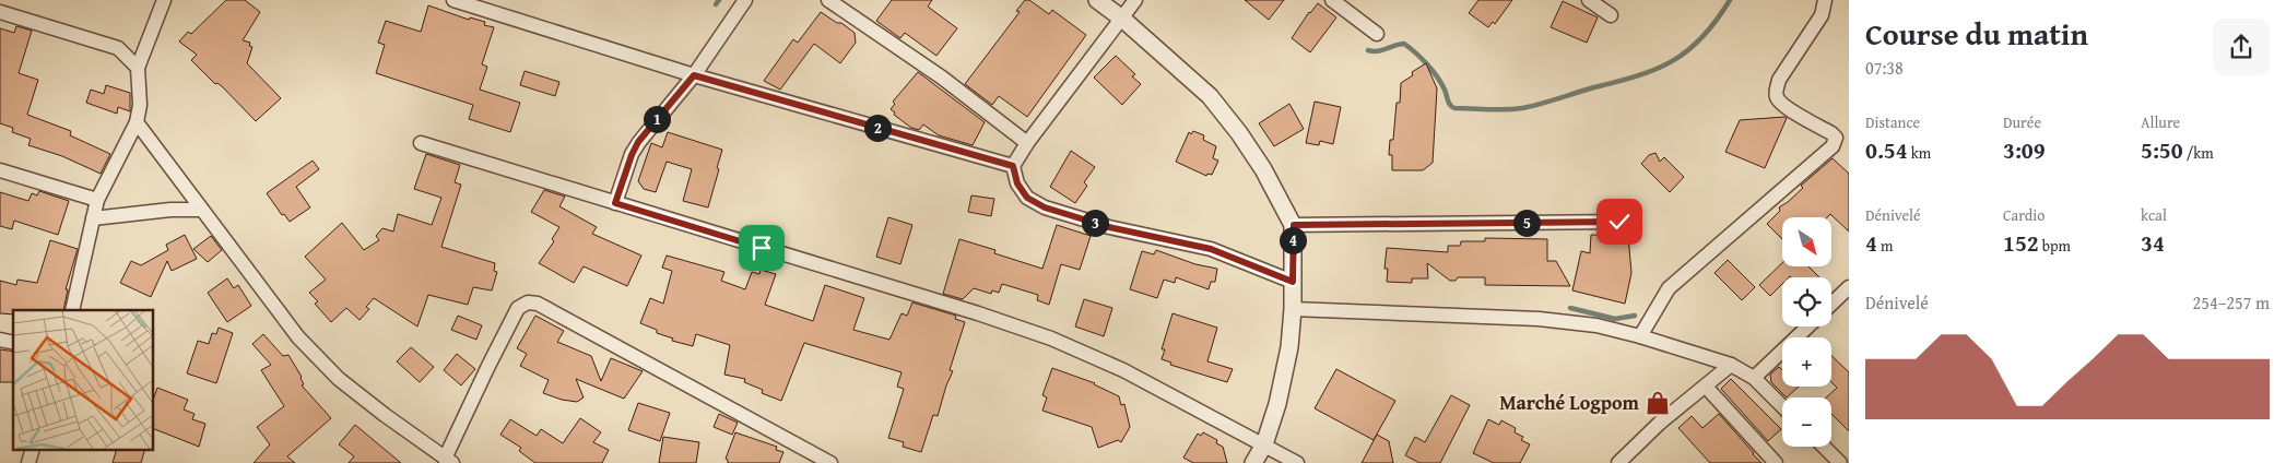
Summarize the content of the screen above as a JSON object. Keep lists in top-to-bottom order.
{
  "places": {
    "shop": ["Marché Logpom"]
  },
  "north": "bottom right",
  "page": {
    "heading": ["Course du matin", "07:38"],
    "stats": [
      ["Distance", "0.54 km"],
      ["Durée", "3:09"],
      ["Allure", "5:50 /km"],
      ["Dénivelé", "4 m"],
      ["Cardio", "152 bpm"],
      ["kcal", "34"]
    ],
    "pins": [
      "1",
      "2",
      "3",
      "5",
      "4"
    ],
    "map_buttons": ["+", "−"],
    "chart": ["Dénivelé", "254–257 m"]
  }
}
